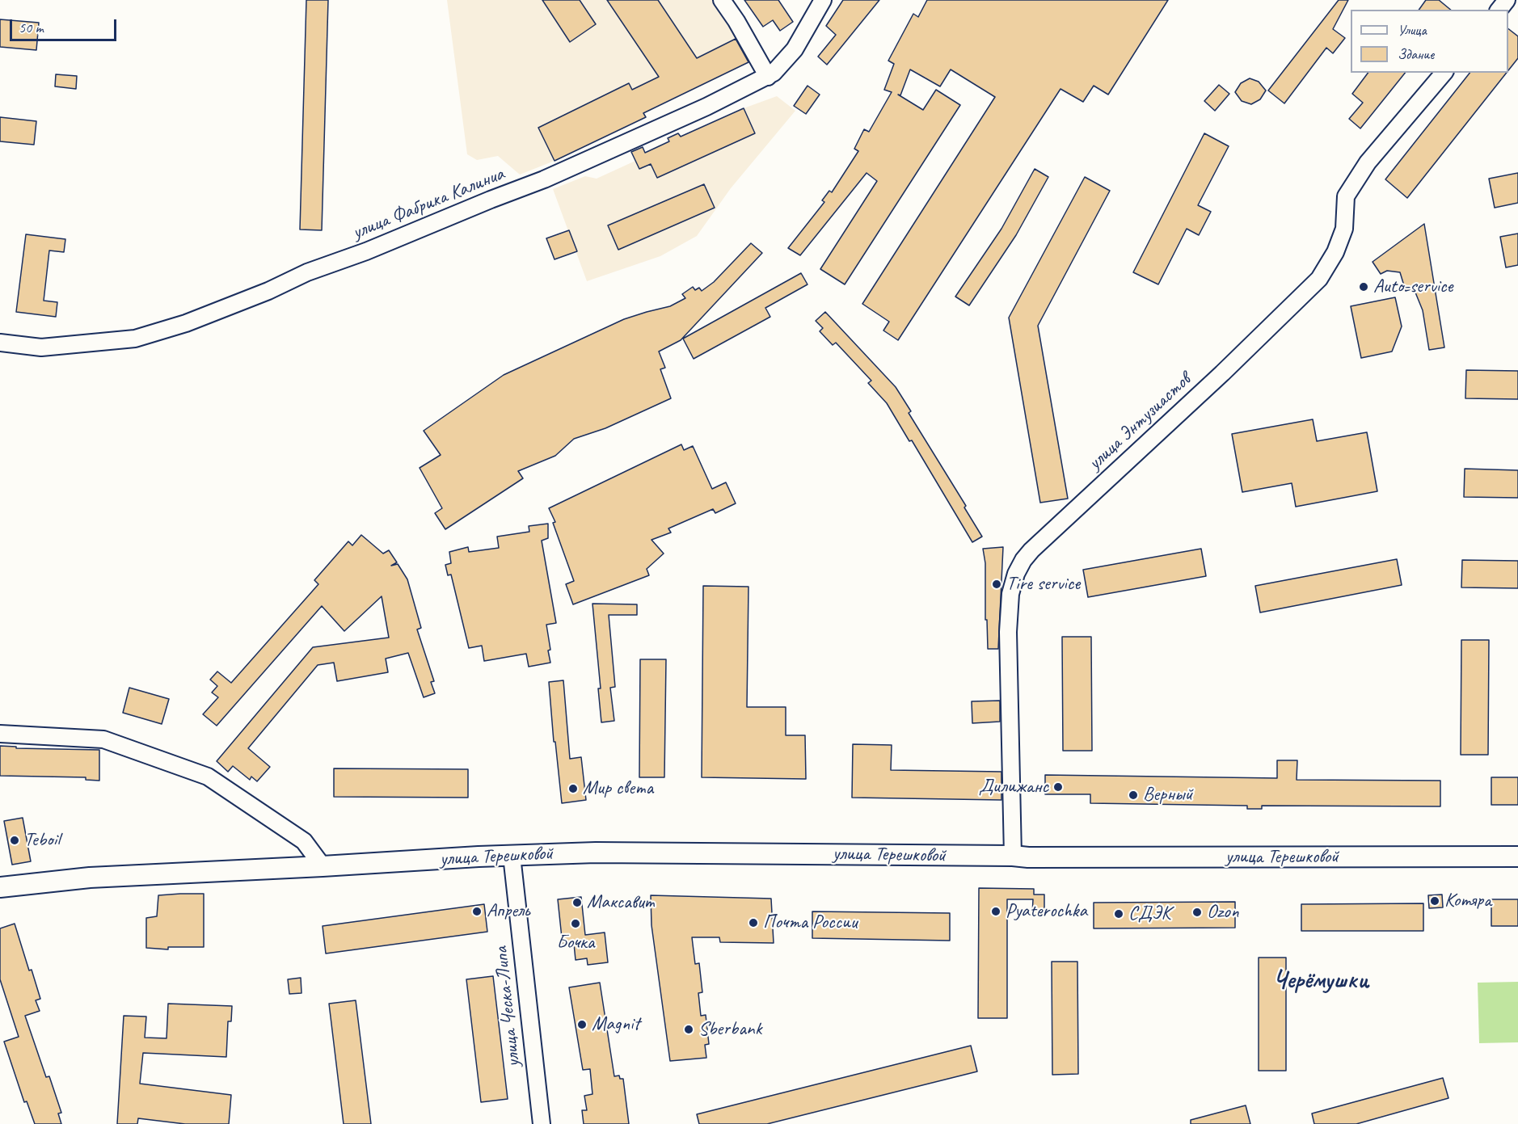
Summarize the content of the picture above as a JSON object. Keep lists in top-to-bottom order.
{
  "streets": {
    "main road": ["улица Терешковой"],
    "street": ["улица Фабрика Калиниа", "улица Энтузиастов", "улица Ческа-Липа"]
  },
  "crossings": [
    ["улица Энтузиастов", "улица Терешковой"],
    ["улица Терешковой", "улица Ческа-Липа"]
  ],
  "districts": ["Черёмушки"],
  "places": [
    "Auto-service",
    "Tire service",
    "Дилижанс",
    "Мир света",
    "Верный",
    "Teboil",
    "Котяра",
    "Максавит",
    "Апрель",
    "Pyaterochka",
    "Ozon",
    "СДЭК",
    "Почта России",
    "Бочка",
    "Magnit",
    "Sberbank"
  ],
  "legend": ["Улица", "Здание"],
  "scale_bar": "50 m"
}
